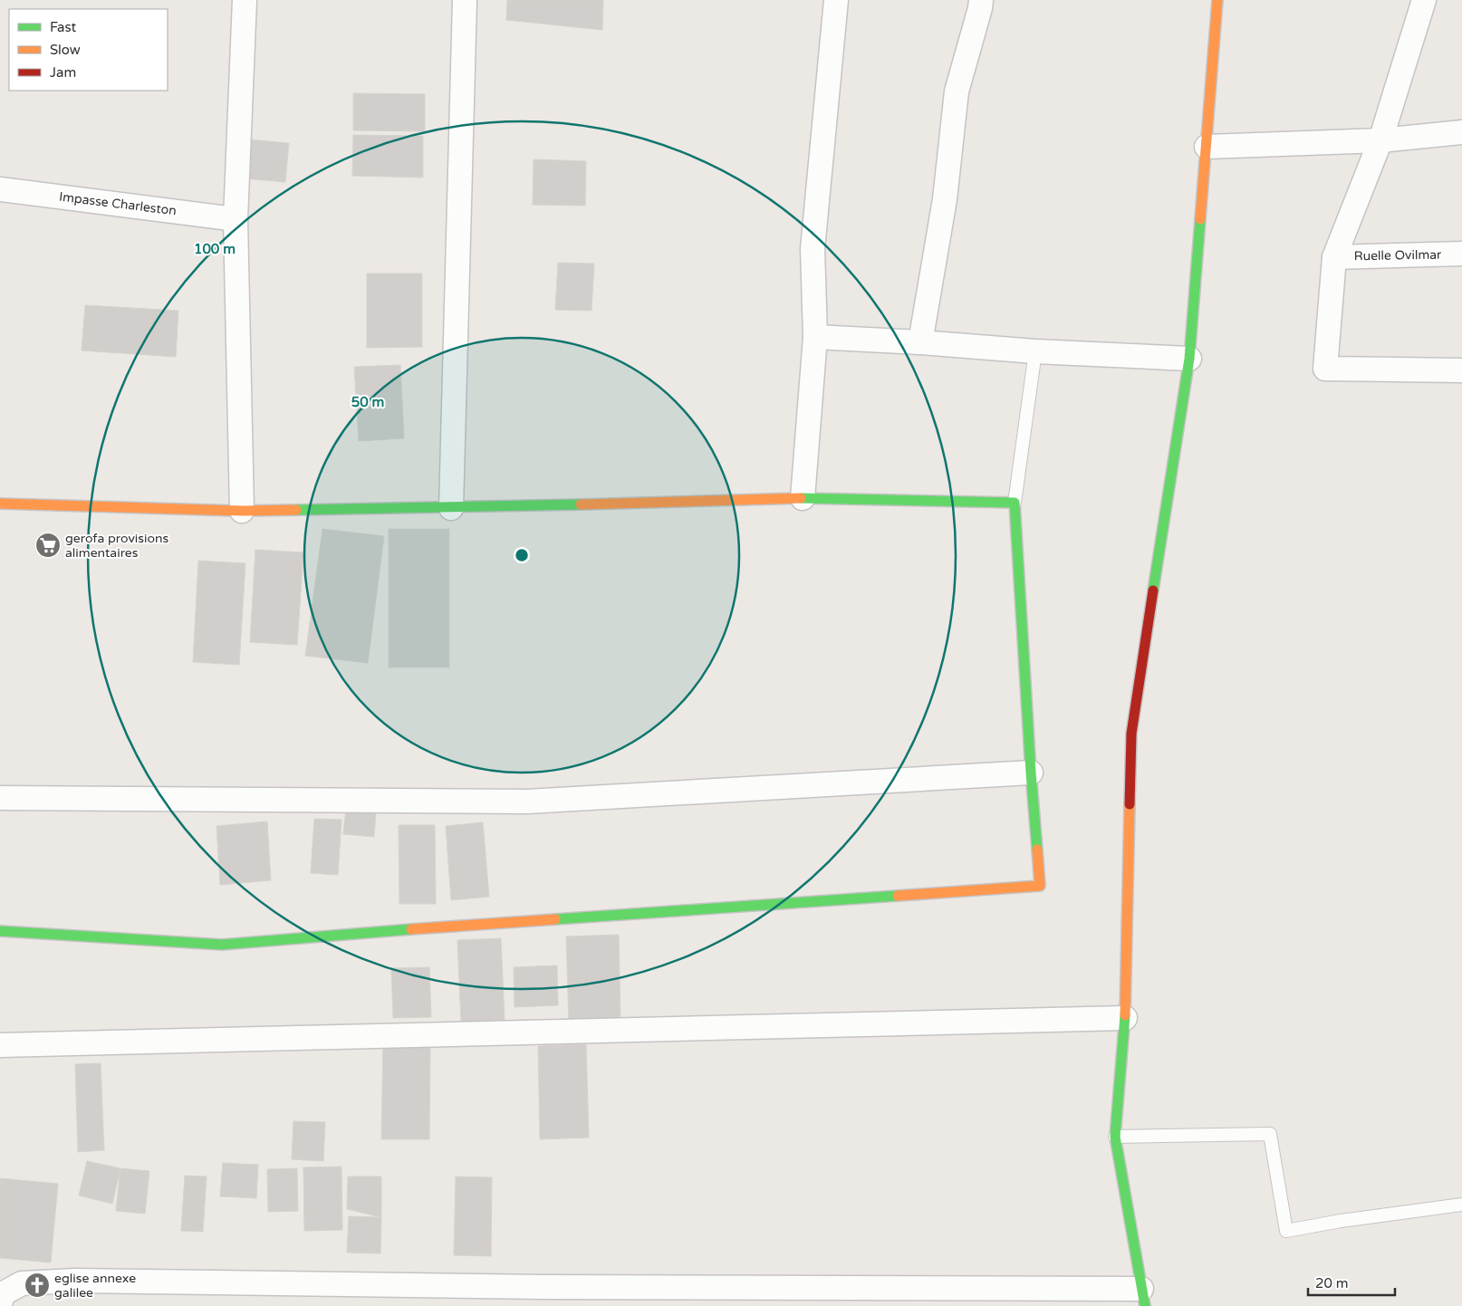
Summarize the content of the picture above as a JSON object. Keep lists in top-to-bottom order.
{
  "streets": {
    "street": ["Impasse Charleston", "Ruelle Ovilmar"]
  },
  "places": {
    "supermarket": ["gerofa provisions alimentaires"],
    "church": ["eglise annexe galilee"]
  },
  "legend": ["Fast", "Slow", "Jam"],
  "scale_bar": "20 m",
  "rings": ["100 m", "50 m"]
}
